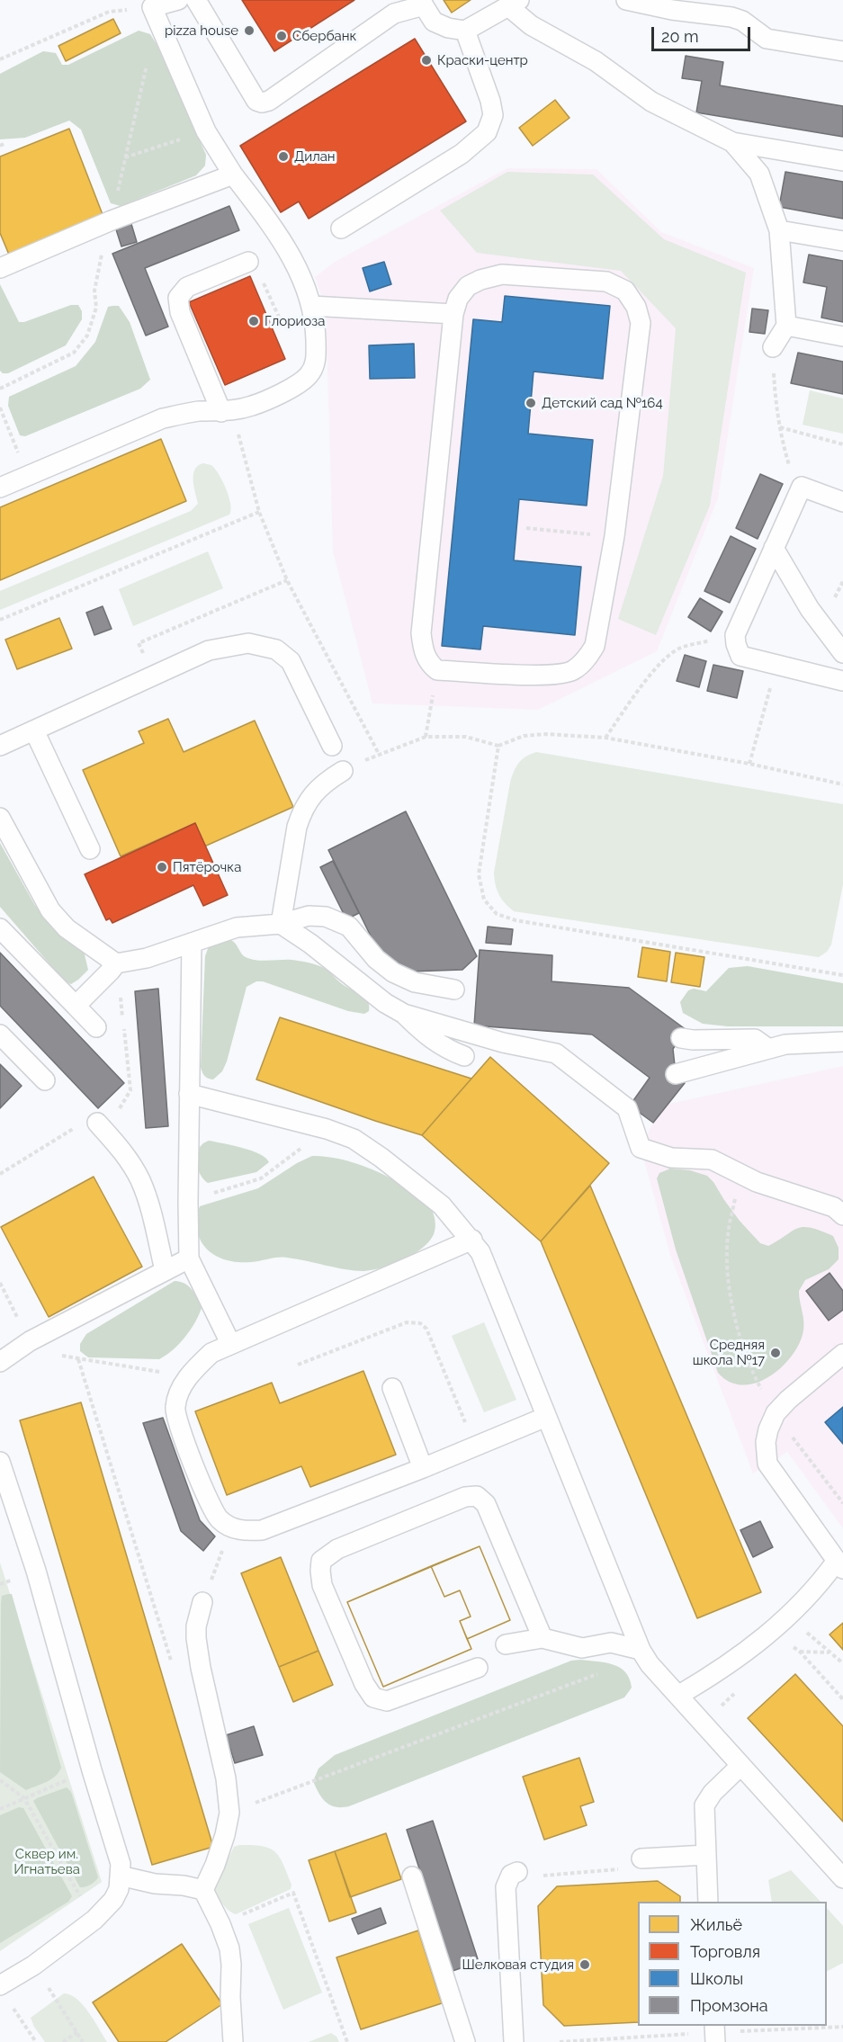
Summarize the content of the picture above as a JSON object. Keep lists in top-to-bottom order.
{
  "parks": ["Cквер им. Игнатьева"],
  "places": [
    "pizza house",
    "Сбербанк",
    "Краски-центр",
    "Дилан",
    "Глориоза",
    "Детский сад №164",
    "Пятёрочка",
    "Средняя школа №17",
    "Шелковая студия"
  ],
  "legend": [
    "Жильё",
    "Торговля",
    "Школы",
    "Промзона"
  ],
  "scale_bar": "20 m"
}
